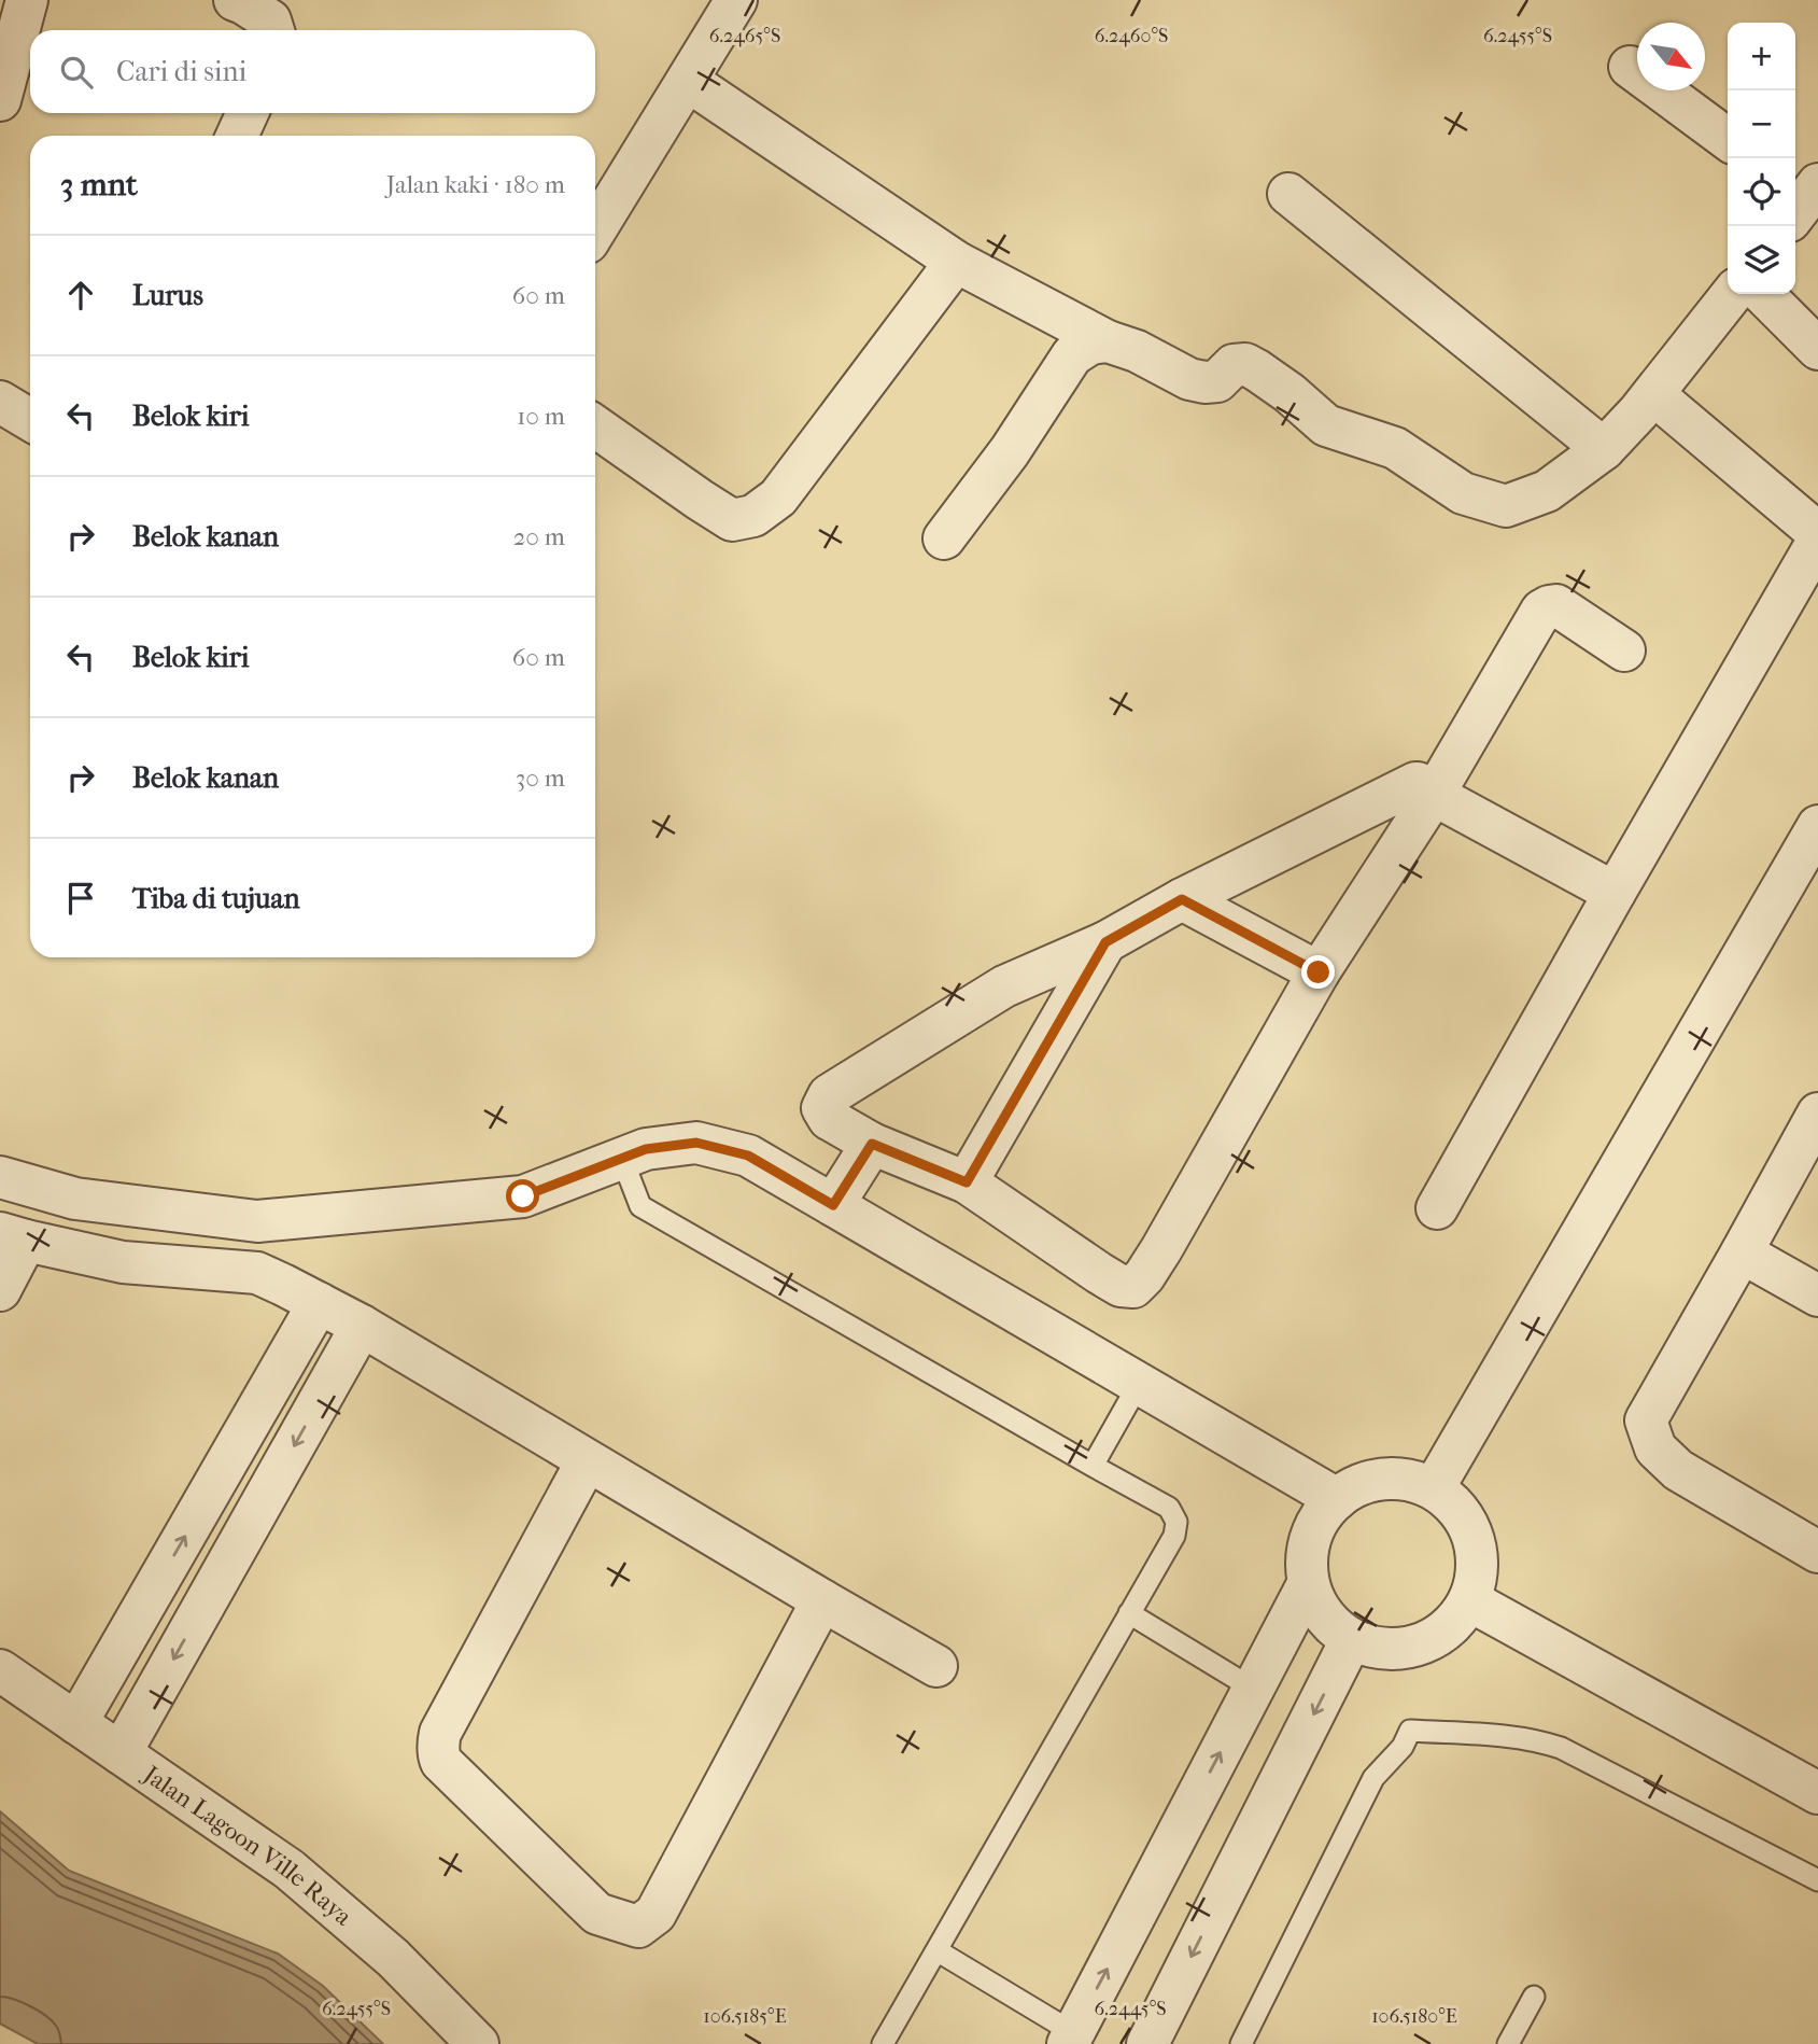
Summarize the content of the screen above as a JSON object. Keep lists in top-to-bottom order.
{
  "streets": {
    "street": ["Jalan Lagoon Ville Raya"]
  },
  "north": "bottom right",
  "page": {
    "map_buttons": ["+", "−"],
    "search": "Cari di sini",
    "heading": ["3 mnt", "Jalan kaki · 180 m"],
    "list": [
      ["Lurus", "60 m"],
      ["Belok kiri", "10 m"],
      ["Belok kanan", "20 m"],
      ["Belok kiri", "60 m"],
      ["Belok kanan", "30 m"],
      "Tiba di tujuan"
    ]
  },
  "coordinates": [
    "6.2465°S",
    "6.2460°S",
    "6.2455°S",
    "6.2445°S",
    "106.5185°E",
    "106.5180°E"
  ]
}
